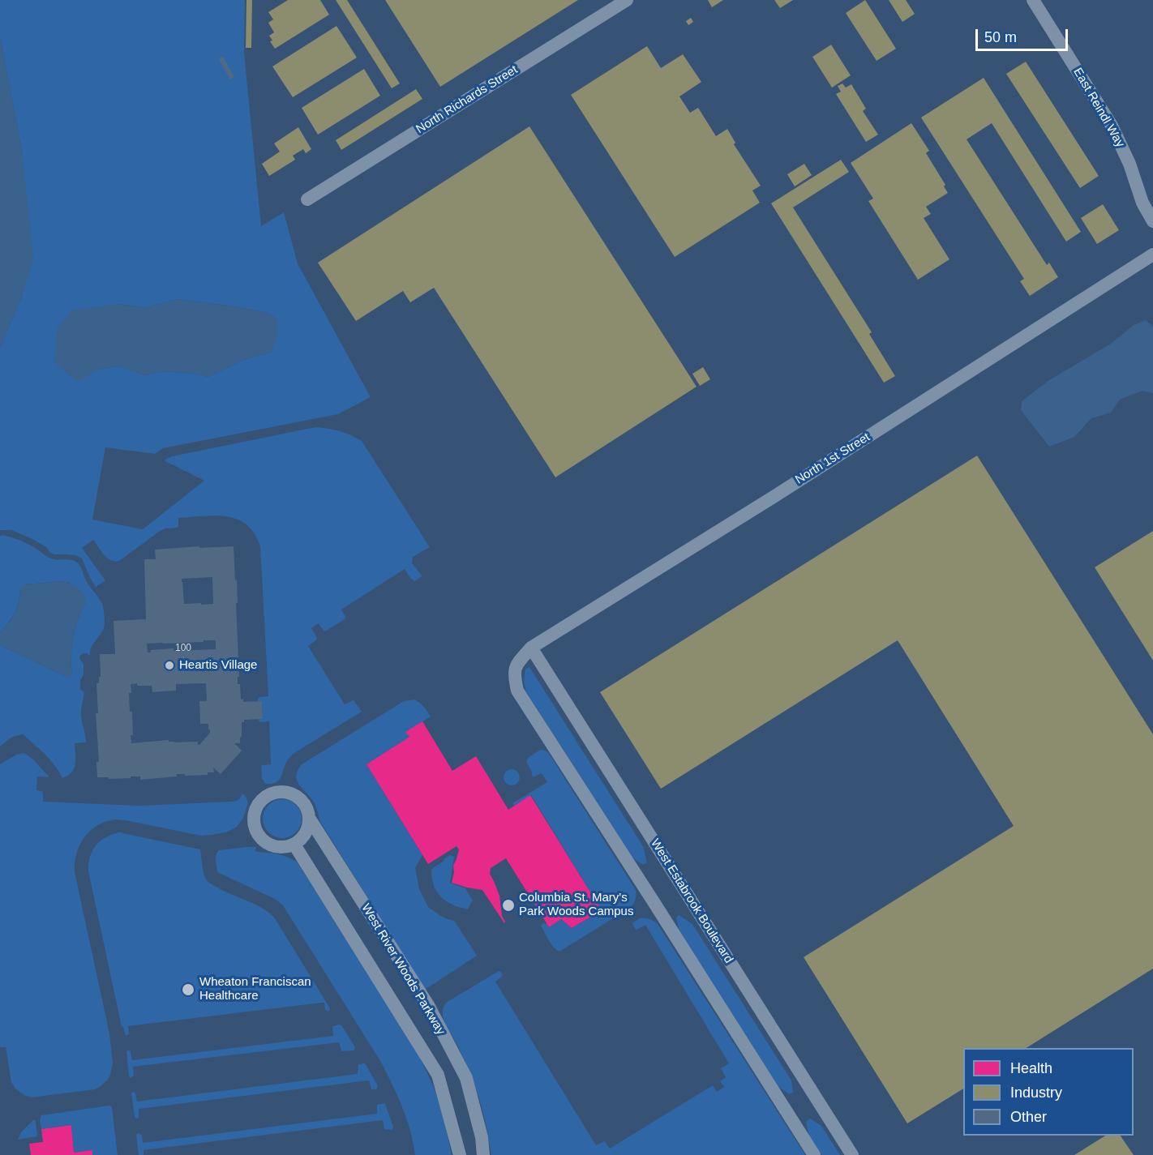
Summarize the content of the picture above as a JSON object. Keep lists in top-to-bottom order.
{
  "streets": {
    "street": [
      "North Richards Street",
      "East Reindl Way",
      "North 1st Street",
      "West Estabrook Boulevard",
      "West River Woods Parkway"
    ]
  },
  "crossings": [
    ["North 1st Street", "West Estabrook Boulevard"]
  ],
  "places": ["Heartis Village", "Columbia St. Mary's Park Woods Campus", "Wheaton Franciscan Healthcare"],
  "house_numbers": ["100"],
  "legend": ["Health", "Industry", "Other"],
  "scale_bar": "50 m"
}
